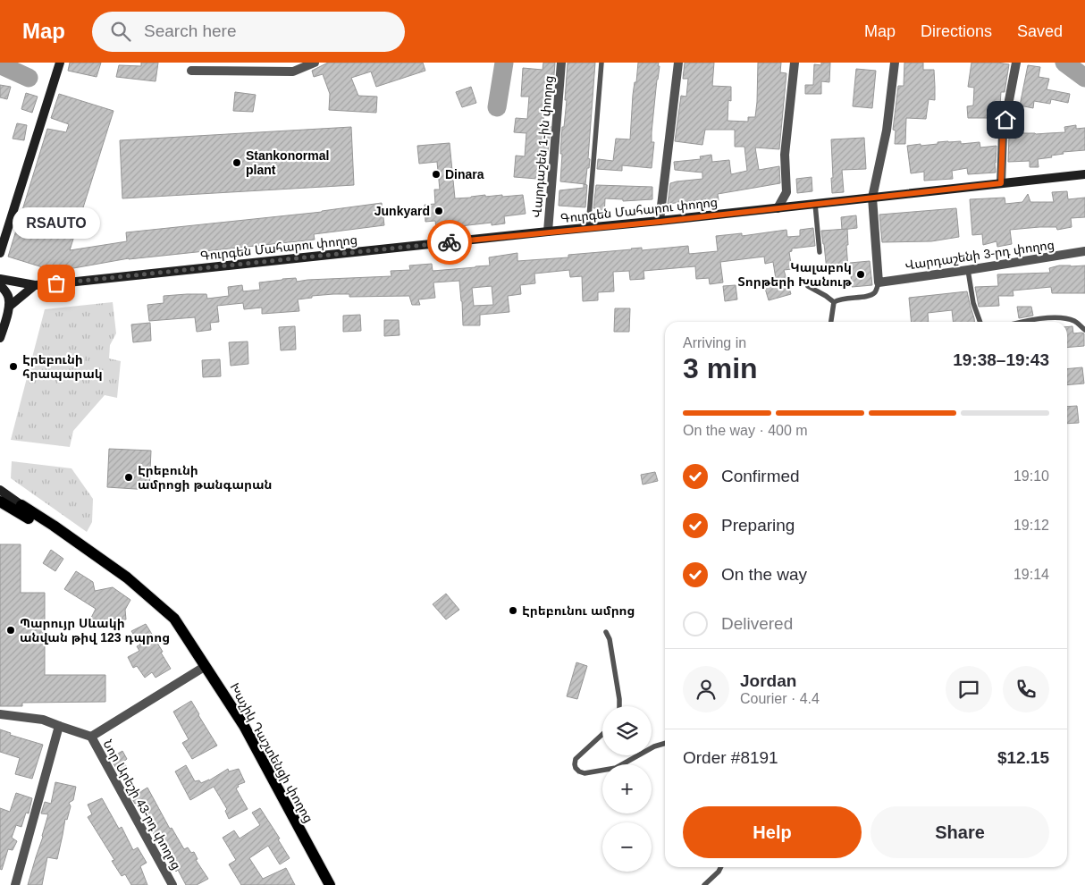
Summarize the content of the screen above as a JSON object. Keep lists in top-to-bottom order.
{
  "streets": {
    "main road": ["Գուրգեն Մահարու փողոց", "Խաչիկ Դաշտենցի փողոց"],
    "street": ["Վարդաշեն 1-ին փողոց", "Վարդաշենի 3-րդ փողոց", "Նոր Արեշի 43-րդ փողոց"]
  },
  "crossings": [
    ["Վարդաշեն 1-ին փողոց", "Գուրգեն Մահարու փողոց"],
    ["Խաչիկ Դաշտենցի փողոց", "Նոր Արեշի 43-րդ փողոց"]
  ],
  "places": [
    "Stankonormal plant",
    "Dinara",
    "Junkyard",
    "Կալաբոկ Տորթերի Խանութ",
    "RSAUTO",
    "Էրեբունի հրապարակ",
    "Էրեբունի ամրոցի թանգարան",
    "Էրեբունու ամրոց",
    "Պարույր Սևակի անվան թիվ 123 դպրոց"
  ],
  "page": {
    "header": "Map",
    "search": "Search here",
    "nav": ["Map", "Directions", "Saved"],
    "bubble": "RSAUTO",
    "heading": ["3 min", "Arriving in", "19:38–19:43"],
    "panel": [
      "Jordan",
      "Courier · 4.4",
      "Order #8191",
      "$12.15"
    ],
    "bar": "On the way · 400 m",
    "list": [
      ["Confirmed", "19:10"],
      ["Preparing", "19:12"],
      ["On the way", "19:14"],
      "Delivered"
    ],
    "map_buttons": ["+", "−"],
    "buttons": ["Help", "Share"]
  }
}
